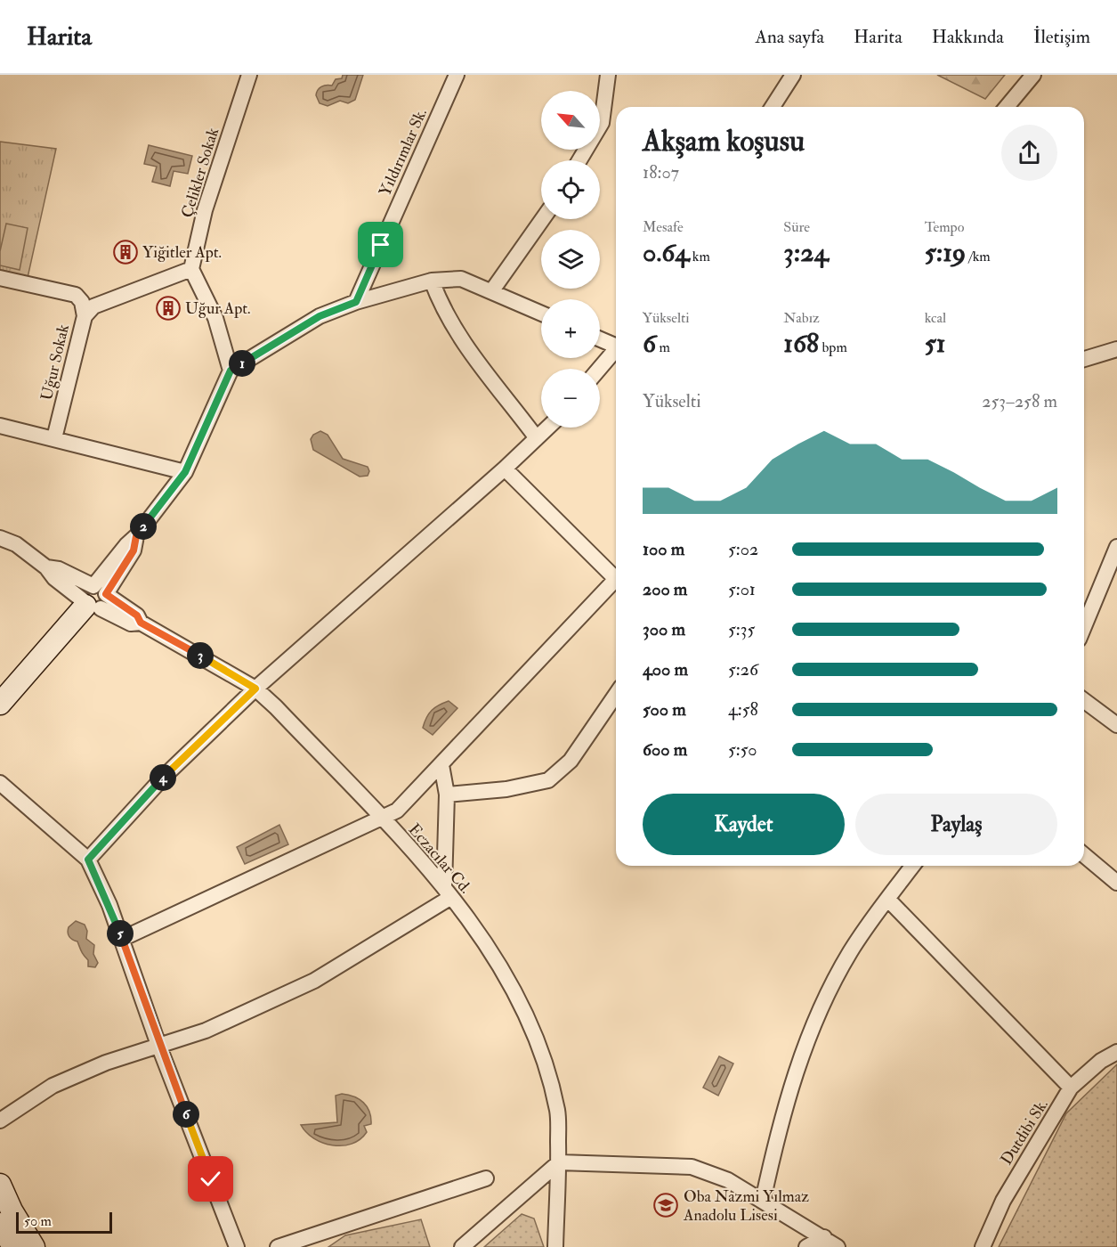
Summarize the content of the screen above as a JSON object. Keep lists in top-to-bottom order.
{
  "streets": {
    "street": [
      "Yıldırımlar Sk.",
      "Çelikler Sokak",
      "Uğur Sokak",
      "Eczacılar Cd.",
      "Dutdibi Sk."
    ]
  },
  "crossings": [
    ["Çelikler Sokak", "Uğur Sokak"]
  ],
  "places": {
    "building": ["Yiğitler Apt.", "Uğur Apt."],
    "school or university": ["Oba Nazmi Yılmaz Anadolu Lisesi"]
  },
  "scale_bar": "50 m",
  "north": "top left",
  "page": {
    "header": "Harita",
    "nav": [
      "Ana sayfa",
      "Harita",
      "Hakkında",
      "İletişim"
    ],
    "map_buttons": ["+", "−"],
    "heading": ["Akşam koşusu", "18:07"],
    "stats": [
      ["Mesafe", "0.64 km"],
      ["Süre", "3:24"],
      ["Tempo", "5:19 /km"],
      ["Yükselti", "6 m"],
      ["Nabız", "168 bpm"],
      ["kcal", "51"]
    ],
    "pins": [
      "1",
      "2",
      "3",
      "4",
      "5",
      "6"
    ],
    "chart": ["Yükselti", "253–258 m"],
    "list": [
      {
        "name": "100 m",
        "note": "5:02"
      },
      {
        "name": "200 m",
        "note": "5:01"
      },
      {
        "name": "300 m",
        "note": "5:35"
      },
      {
        "name": "400 m",
        "note": "5:26"
      },
      {
        "name": "500 m",
        "note": "4:58"
      },
      {
        "name": "600 m",
        "note": "5:50"
      }
    ],
    "buttons": ["Kaydet", "Paylaş"],
    "scale": "50 m"
  }
}
